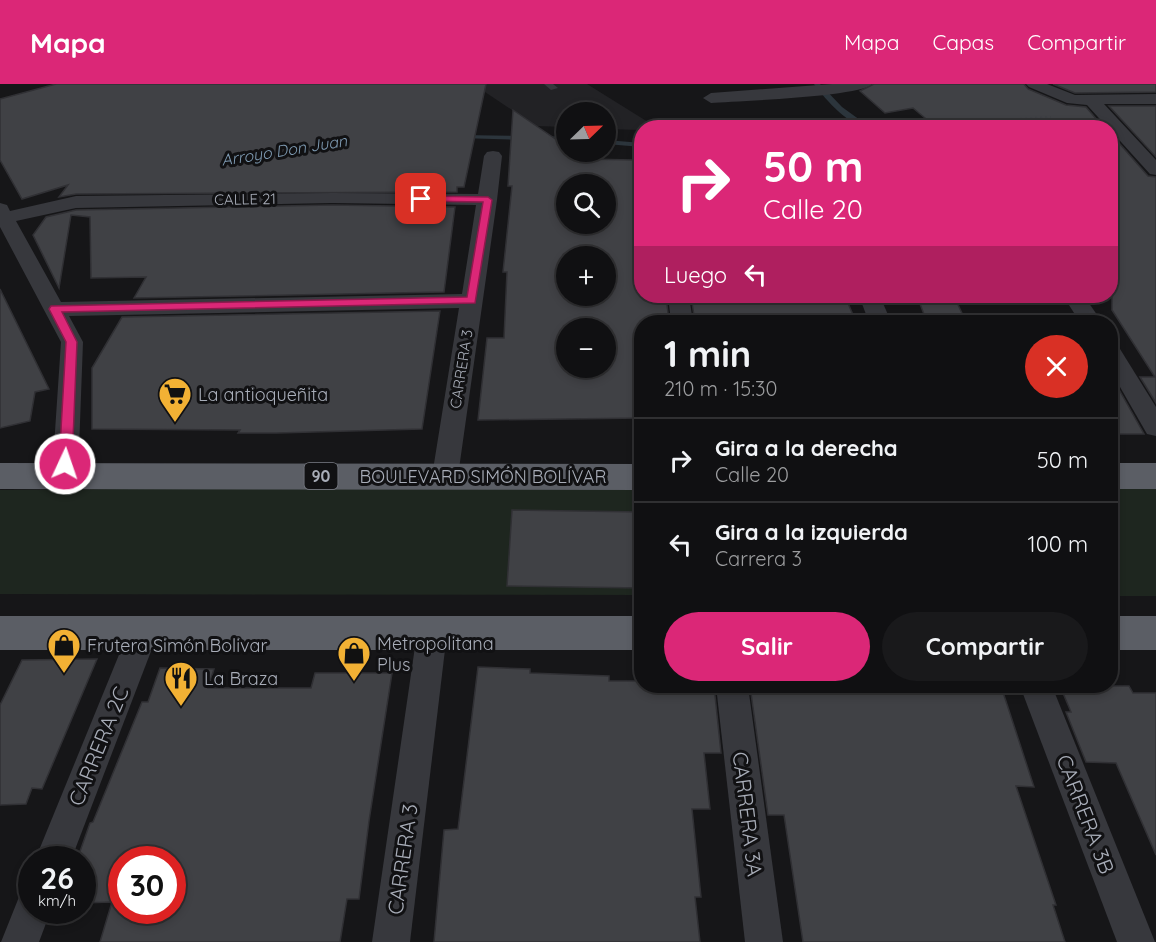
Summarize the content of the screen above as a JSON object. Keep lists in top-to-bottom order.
{
  "streets": {
    "highway": ["90", "BOULEVARD SIMÓN BOLÍVAR"],
    "street": [
      "CALLE 21",
      "CARRERA 3",
      "CARRERA 2C",
      "CARRERA 3A",
      "CARRERA 3B"
    ]
  },
  "crossings": [
    ["CALLE 21", "CARRERA 3"],
    ["CARRERA 3", "BOULEVARD SIMÓN BOLÍVAR"]
  ],
  "water": ["Arroyo Don Juan"],
  "places": {
    "supermarket": ["La antioqueñita"],
    "shop": ["Frutera Simón Bolivar", "Metropolitana Plus"],
    "restaurant": ["La Braza"]
  },
  "north": "top right",
  "page": {
    "header": "Mapa",
    "nav": ["Mapa", "Capas", "Compartir"],
    "map_buttons": ["+", "−"],
    "turn": ["50 m", "Calle 20"],
    "then": "Luego",
    "heading": ["1 min", "210 m · 15:30"],
    "list": [
      {
        "name": "Gira a la derecha",
        "note": "Calle 20",
        "value": "50 m"
      },
      {
        "name": "Gira a la izquierda",
        "note": "Carrera 3",
        "value": "100 m"
      }
    ],
    "buttons": ["Salir", "Compartir"],
    "speed": "26 km/h",
    "limit": "30"
  }
}
